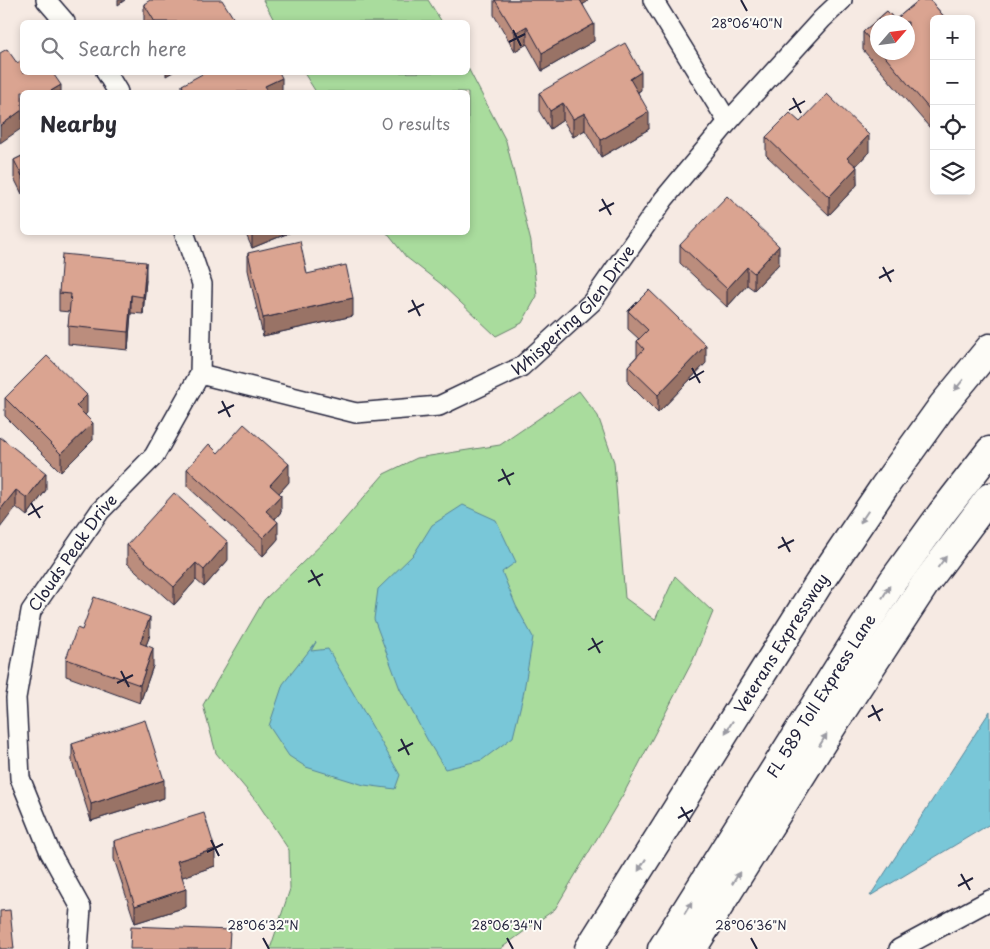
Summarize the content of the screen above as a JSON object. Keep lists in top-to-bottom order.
{
  "streets": {
    "highway": ["Veterans Expressway", "FL 589 Toll Express Lane"],
    "street": ["Whispering Glen Drive", "Clouds Peak Drive"]
  },
  "crossings": [
    ["Whispering Glen Drive", "Clouds Peak Drive"]
  ],
  "north": "top right",
  "page": {
    "map_buttons": ["+", "−"],
    "search": "Search here",
    "heading": ["Nearby", "0 results"]
  },
  "coordinates": [
    "28°06'40\"N",
    "28°06'32\"N",
    "28°06'34\"N",
    "28°06'36\"N"
  ]
}
